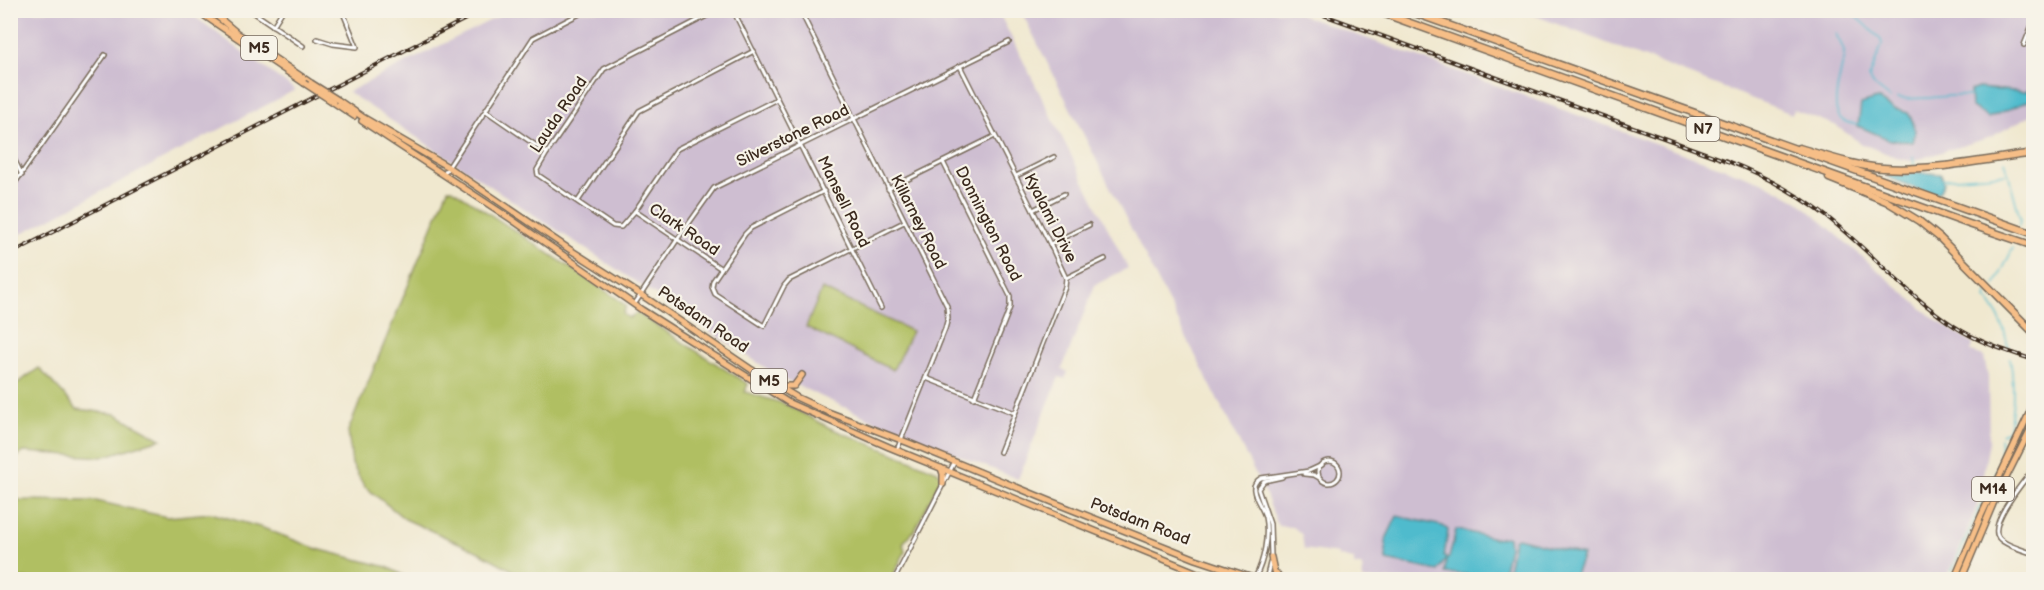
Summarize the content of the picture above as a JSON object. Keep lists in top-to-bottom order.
{
  "streets": {
    "highway": ["N7"],
    "main road": ["M5", "Potsdam Road", "M14"],
    "street": [
      "Lauda Road",
      "Silverstone Road",
      "Mansell Road",
      "Kyalami Drive",
      "Killarney Road",
      "Donnington Road",
      "Clark Road"
    ]
  },
  "crossings": [
    ["Lauda Road", "Mansell Road"],
    ["Lauda Road", "Clark Road"],
    ["Silverstone Road", "Mansell Road"],
    ["Silverstone Road", "Kyalami Drive"],
    ["Silverstone Road", "Killarney Road"],
    ["Silverstone Road", "Clark Road"],
    ["Silverstone Road", "Potsdam Road"],
    ["Killarney Road", "Potsdam Road"]
  ]
}
